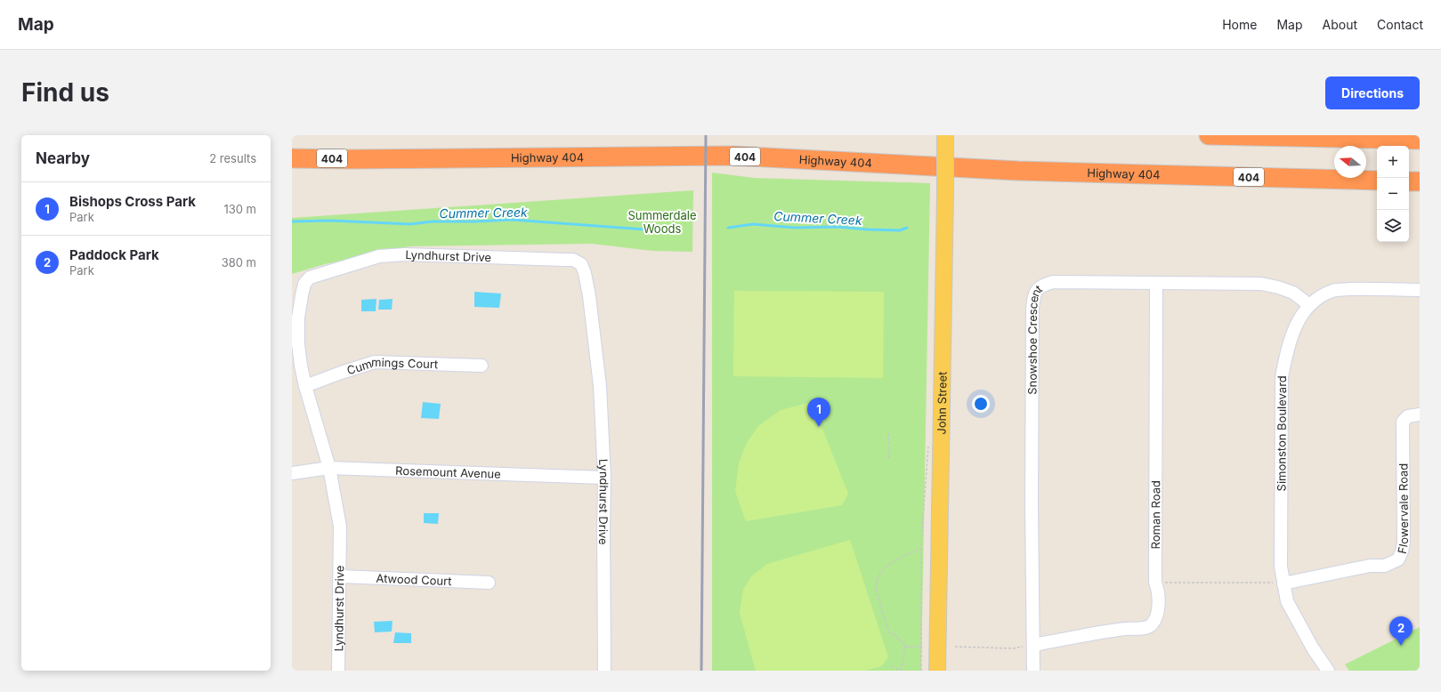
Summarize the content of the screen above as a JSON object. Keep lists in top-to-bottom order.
{
  "streets": {
    "highway": ["404", "Highway 404"],
    "main road": ["John Street"],
    "street": [
      "Lyndhurst Drive",
      "Snowshoe Crescent",
      "Cummings Court",
      "Simonston Boulevard",
      "Rosemount Avenue",
      "Flowervale Road",
      "Roman Road",
      "Atwood Court"
    ]
  },
  "crossings": [
    ["Lyndhurst Drive", "Cummings Court"],
    ["Lyndhurst Drive", "Rosemount Avenue"],
    ["Lyndhurst Drive", "Atwood Court"],
    ["Snowshoe Crescent", "Simonston Boulevard"],
    ["Snowshoe Crescent", "Roman Road"],
    ["Simonston Boulevard", "Flowervale Road"]
  ],
  "water": ["Cummer Creek"],
  "parks": ["Summerdale Woods"],
  "north": "left",
  "page": {
    "header": "Map",
    "nav": [
      "Home",
      "Map",
      "About",
      "Contact"
    ],
    "buttons": "Directions",
    "title": "Find us",
    "heading": ["Nearby", "2 results"],
    "map_buttons": ["+", "−"],
    "list": [
      {
        "mark": "1",
        "name": "Bishops Cross Park",
        "note": "Park",
        "value": "130 m"
      },
      {
        "mark": "2",
        "name": "Paddock Park",
        "note": "Park",
        "value": "380 m"
      }
    ],
    "pins": ["1", "2"]
  }
}
